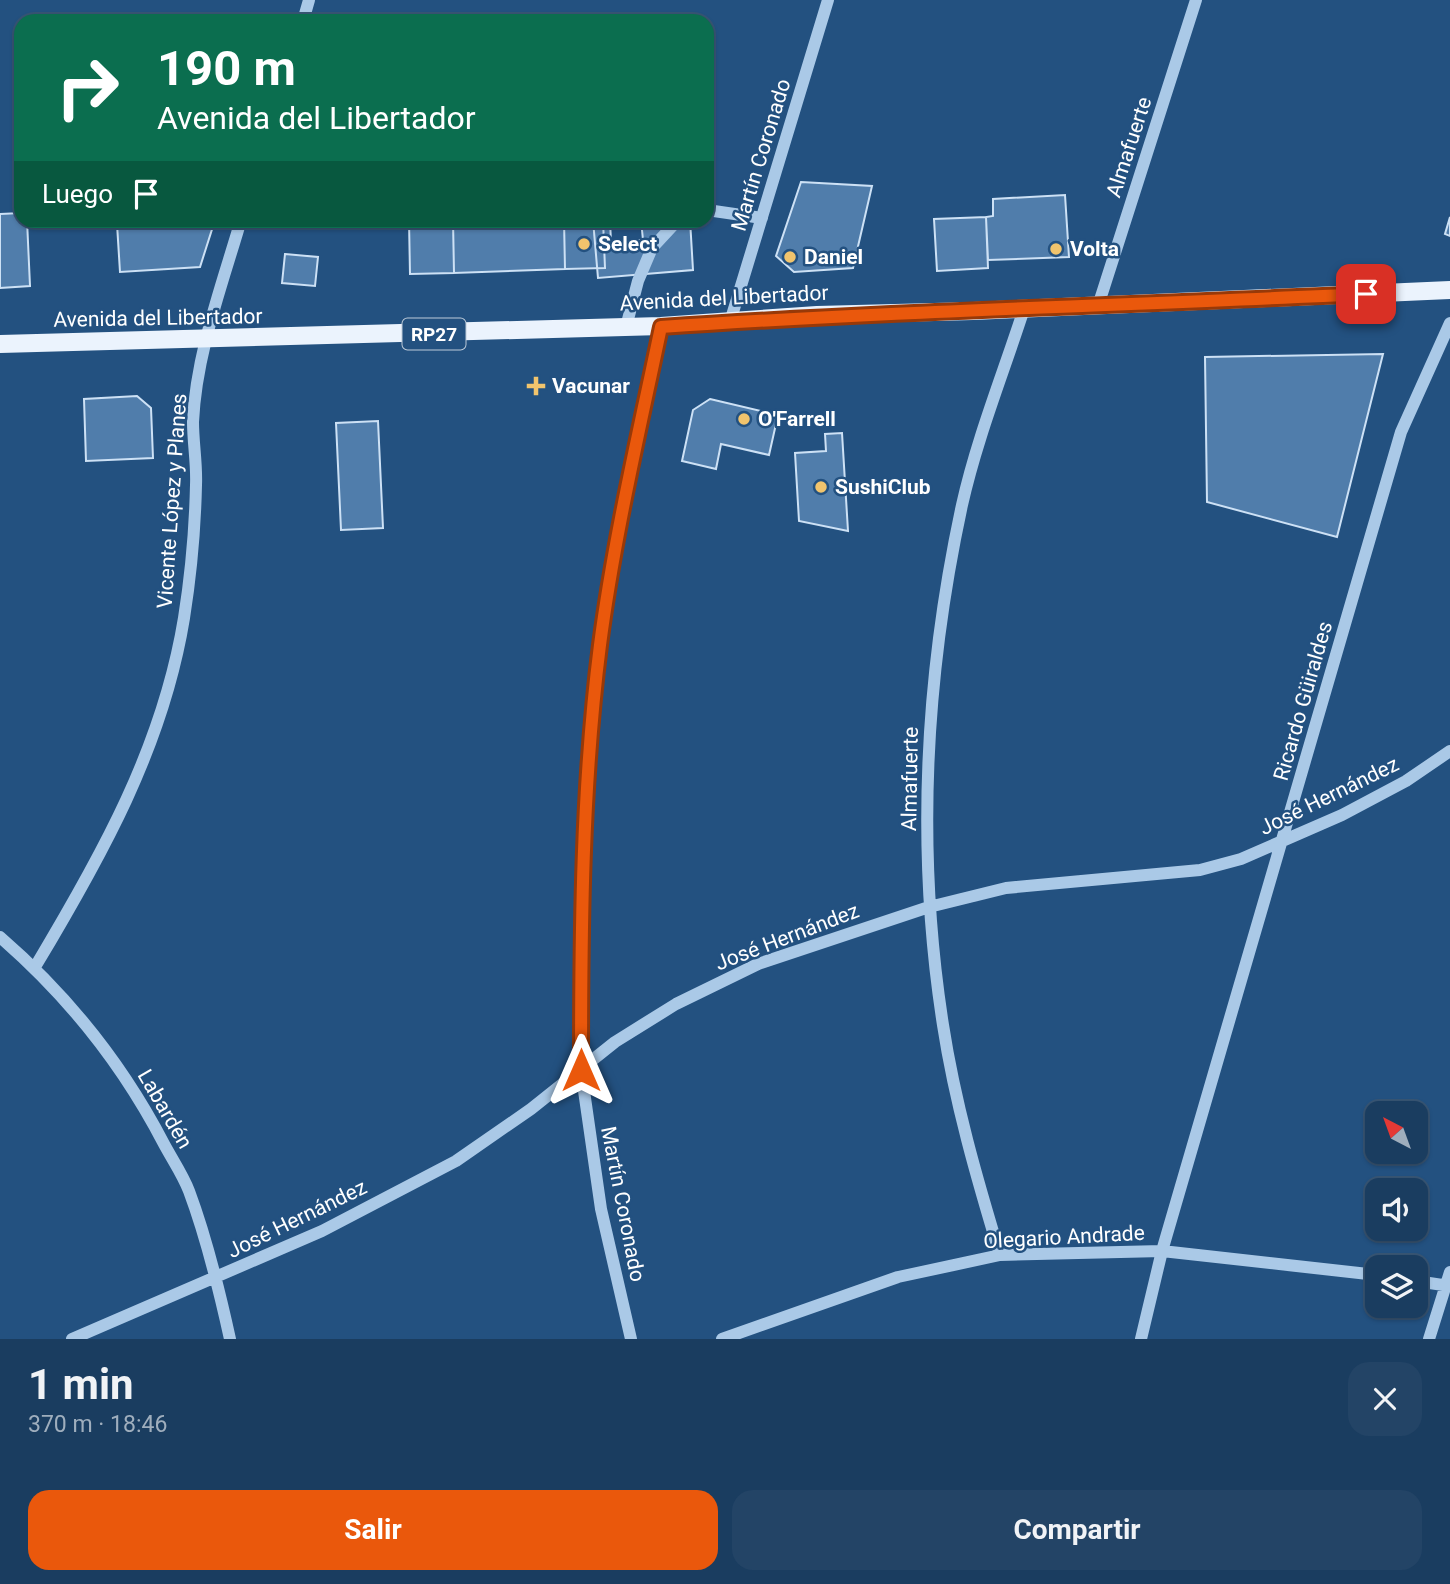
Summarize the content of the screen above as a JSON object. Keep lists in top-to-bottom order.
{
  "streets": {
    "main road": ["Avenida del Libertador", "RP27"],
    "street": [
      "Almafuerte",
      "Martín Coronado",
      "Vicente López y Planes",
      "Ricardo Güiraldes",
      "José Hernández",
      "Labardén",
      "Olegario Andrade"
    ]
  },
  "crossings": [
    ["Almafuerte", "Avenida del Libertador"],
    ["Almafuerte", "José Hernández"],
    ["Almafuerte", "Olegario Andrade"],
    ["Martín Coronado", "Avenida del Libertador"],
    ["Martín Coronado", "José Hernández"],
    ["Avenida del Libertador", "Vicente López y Planes"],
    ["Vicente López y Planes", "Labardén"],
    ["Ricardo Güiraldes", "José Hernández"],
    ["Ricardo Güiraldes", "Olegario Andrade"],
    ["José Hernández", "Labardén"]
  ],
  "places": {
    "other": [
      "Select",
      "Volta",
      "Daniel",
      "O'Farrell",
      "SushiClub"
    ],
    "health": ["Vacunar"]
  },
  "north": "top left",
  "page": {
    "turn": ["190 m", "Avenida del Libertador"],
    "then": "Luego",
    "heading": ["1 min", "370 m · 18:46"],
    "buttons": ["Salir", "Compartir"]
  }
}
